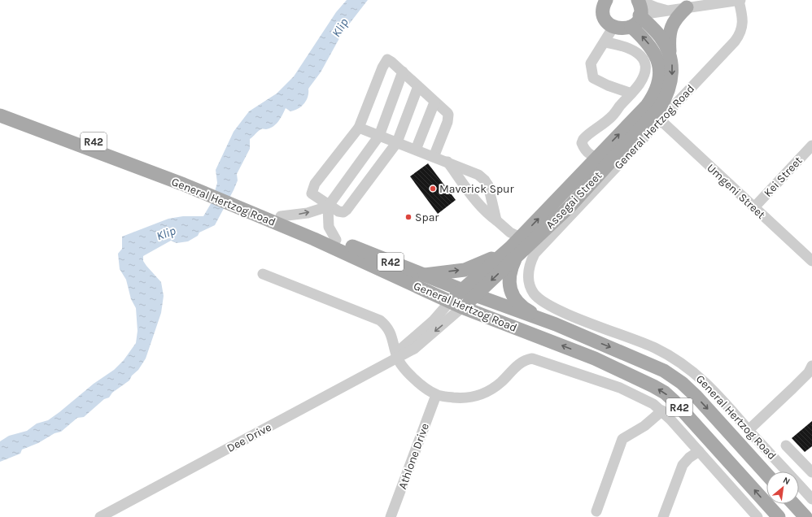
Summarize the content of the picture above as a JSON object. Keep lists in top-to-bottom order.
{
  "streets": {
    "main road": ["General Hertzog Road", "R42", "Assegai Street"],
    "street": [
      "Kei Street",
      "Umgeni Street",
      "Dee Drive",
      "Athlone Drive"
    ]
  },
  "crossings": [
    ["General Hertzog Road", "Umgeni Street"],
    ["General Hertzog Road", "Assegai Street"],
    ["General Hertzog Road", "Dee Drive"],
    ["Kei Street", "Umgeni Street"],
    ["Assegai Street", "Dee Drive"]
  ],
  "water": ["Klip"],
  "places": ["Maverick Spur", "Spar"],
  "north": "top right"
}
